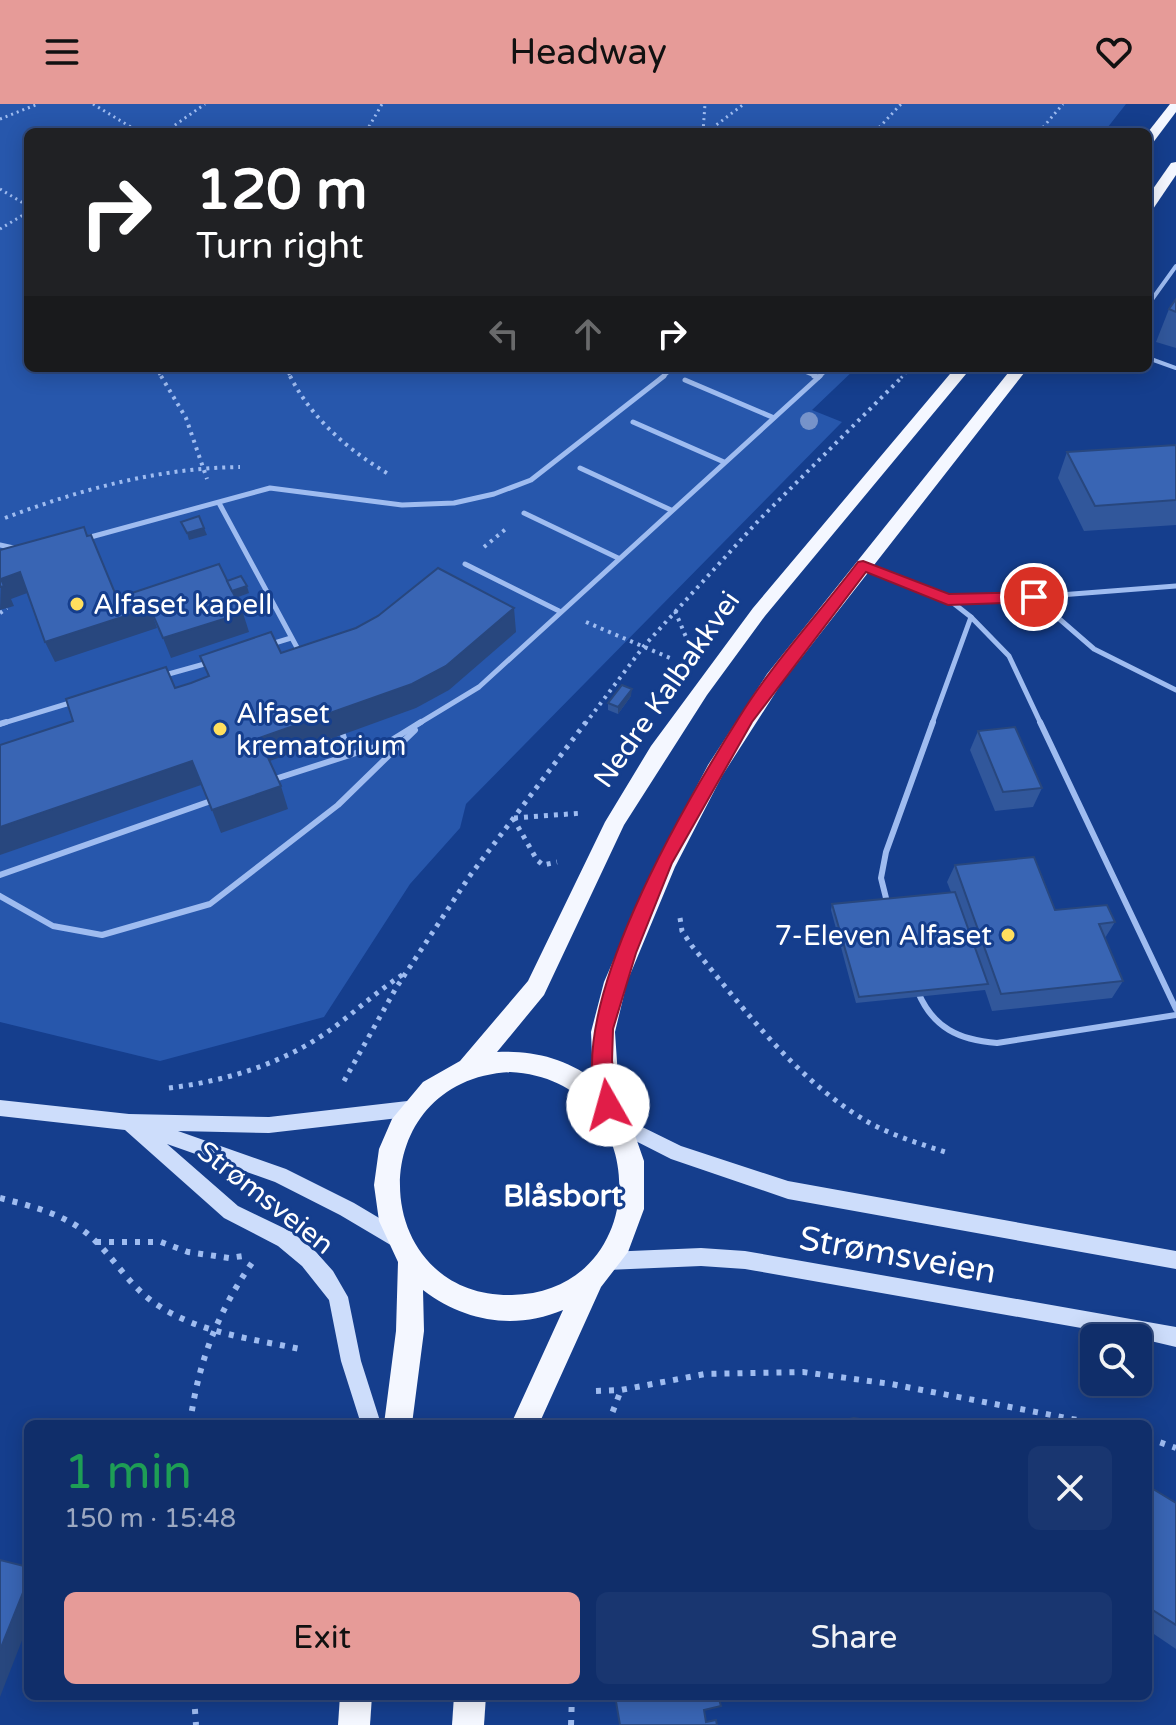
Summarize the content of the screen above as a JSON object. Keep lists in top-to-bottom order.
{
  "streets": {
    "highway": ["Nedre Kalbakkvei"],
    "main road": ["Strømsveien"]
  },
  "crossings": [
    ["Nedre Kalbakkvei", "Strømsveien"]
  ],
  "districts": ["Blåsbort"],
  "places": ["Alfaset kapell", "Alfaset krematorium", "7-Eleven Alfaset"],
  "page": {
    "header": "Headway",
    "turn": ["120 m", "Turn right"],
    "heading": ["1 min", "150 m · 15:48"],
    "buttons": ["Exit", "Share"]
  }
}
